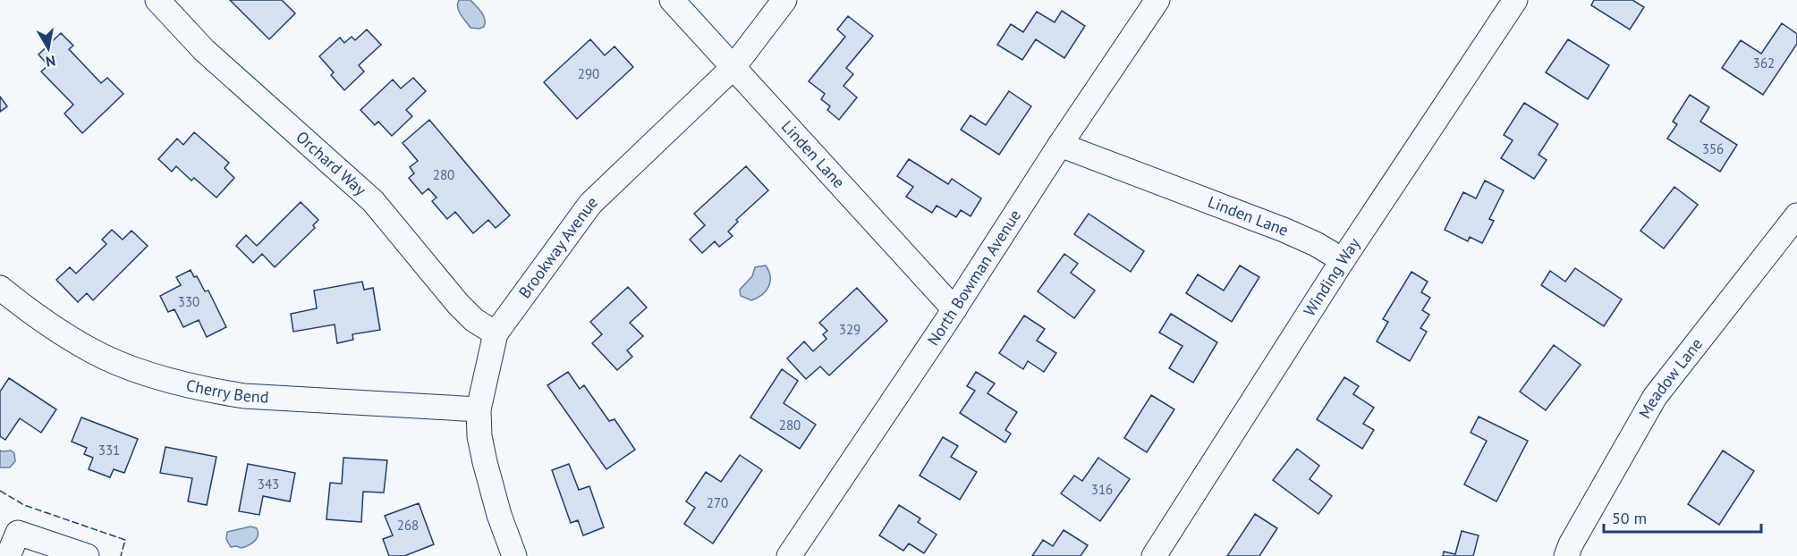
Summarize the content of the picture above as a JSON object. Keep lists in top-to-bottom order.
{
  "streets": {
    "street": [
      "Linden Lane",
      "Orchard Way",
      "Brookway Avenue",
      "Winding Way",
      "North Bowman Avenue",
      "Meadow Lane",
      "Cherry Bend"
    ]
  },
  "crossings": [
    ["Linden Lane", "Brookway Avenue"],
    ["Linden Lane", "Winding Way"],
    ["Linden Lane", "North Bowman Avenue"],
    ["Orchard Way", "Brookway Avenue"],
    ["Brookway Avenue", "Cherry Bend"]
  ],
  "house_numbers": [
    "362",
    "290",
    "356",
    "280",
    "330",
    "329",
    "280",
    "331",
    "343",
    "316",
    "270",
    "268"
  ],
  "scale_bar": "50 m",
  "north": "bottom"
}
